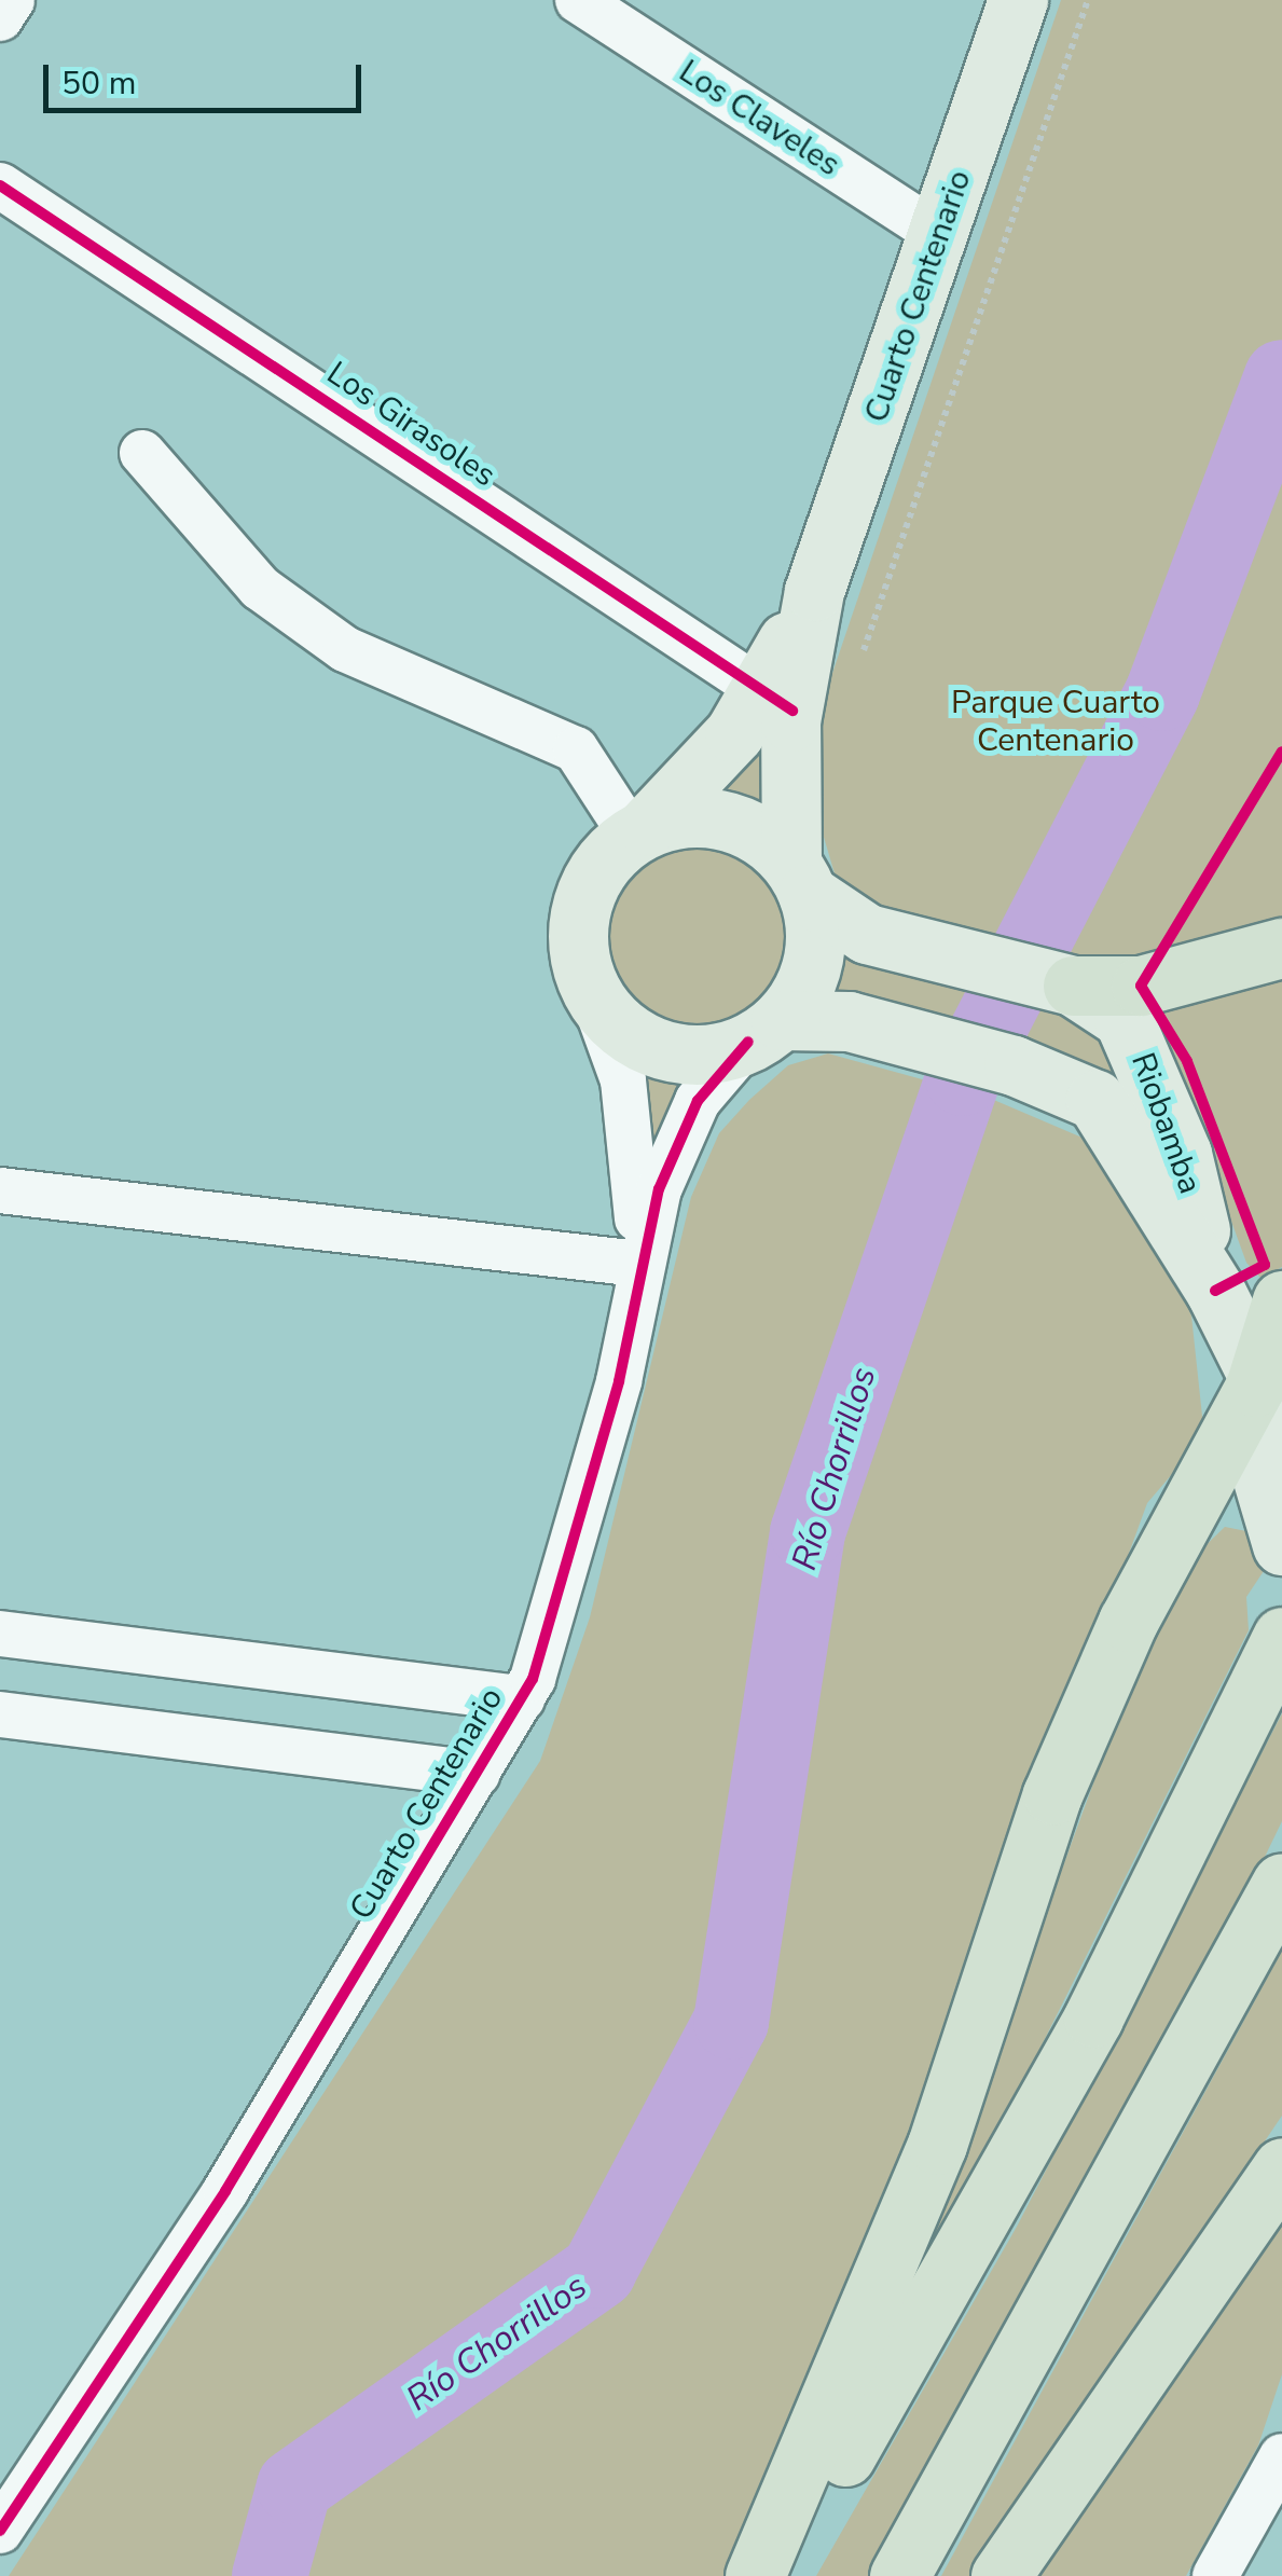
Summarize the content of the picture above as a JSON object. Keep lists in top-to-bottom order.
{
  "streets": {
    "main road": ["Cuarto Centenario", "Riobamba"],
    "street": ["Los Claveles", "Los Girasoles"]
  },
  "crossings": [
    ["Los Claveles", "Cuarto Centenario"],
    ["Cuarto Centenario", "Los Girasoles"],
    ["Cuarto Centenario", "Riobamba"]
  ],
  "water": ["Río Chorrillos"],
  "parks": ["Parque Cuarto Centenario"],
  "scale_bar": "50 m"
}
